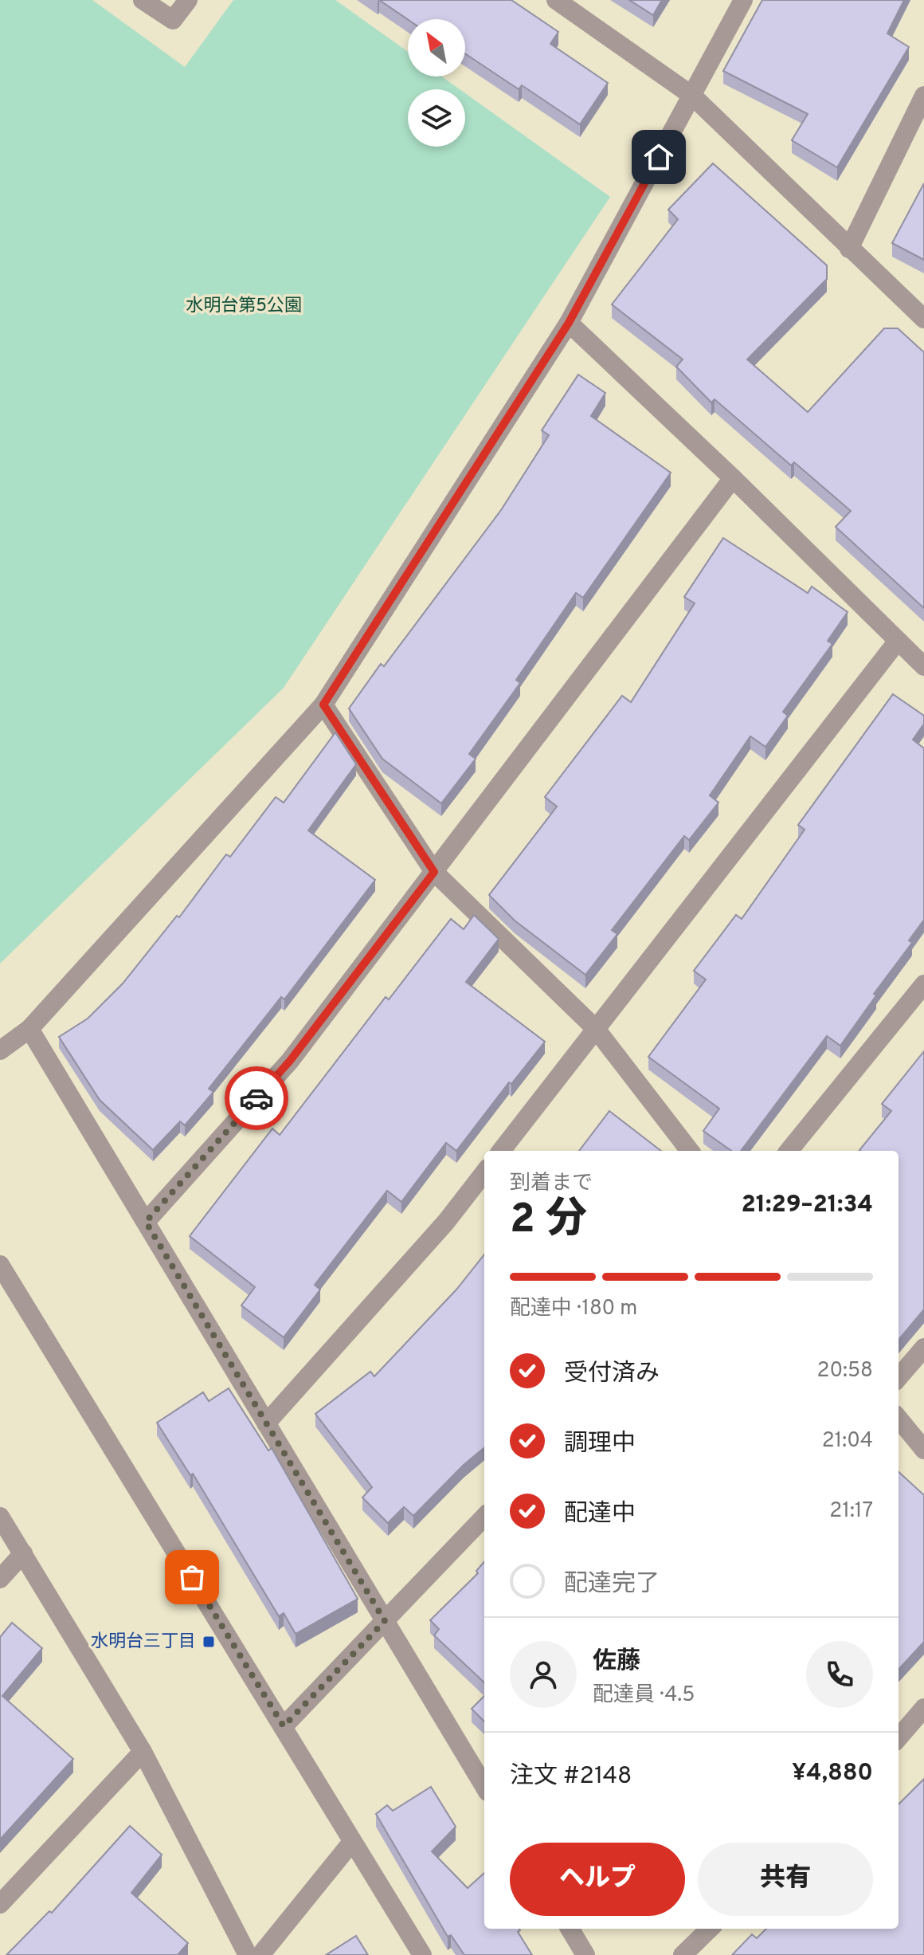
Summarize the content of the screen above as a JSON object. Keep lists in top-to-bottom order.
{
  "parks": ["水明台第5公園"],
  "places": {
    "transit": ["水明台三丁目"]
  },
  "north": "top left",
  "page": {
    "heading": ["2 分", "到着まで", "21:29–21:34"],
    "panel": [
      "佐藤",
      "配達員 · 4.5",
      "注文 #2148",
      "¥4,880"
    ],
    "bar": "配達中 · 180 m",
    "list": [
      ["受付済み", "20:58"],
      ["調理中", "21:04"],
      ["配達中", "21:17"],
      "配達完了"
    ],
    "buttons": ["ヘルプ", "共有"]
  }
}
